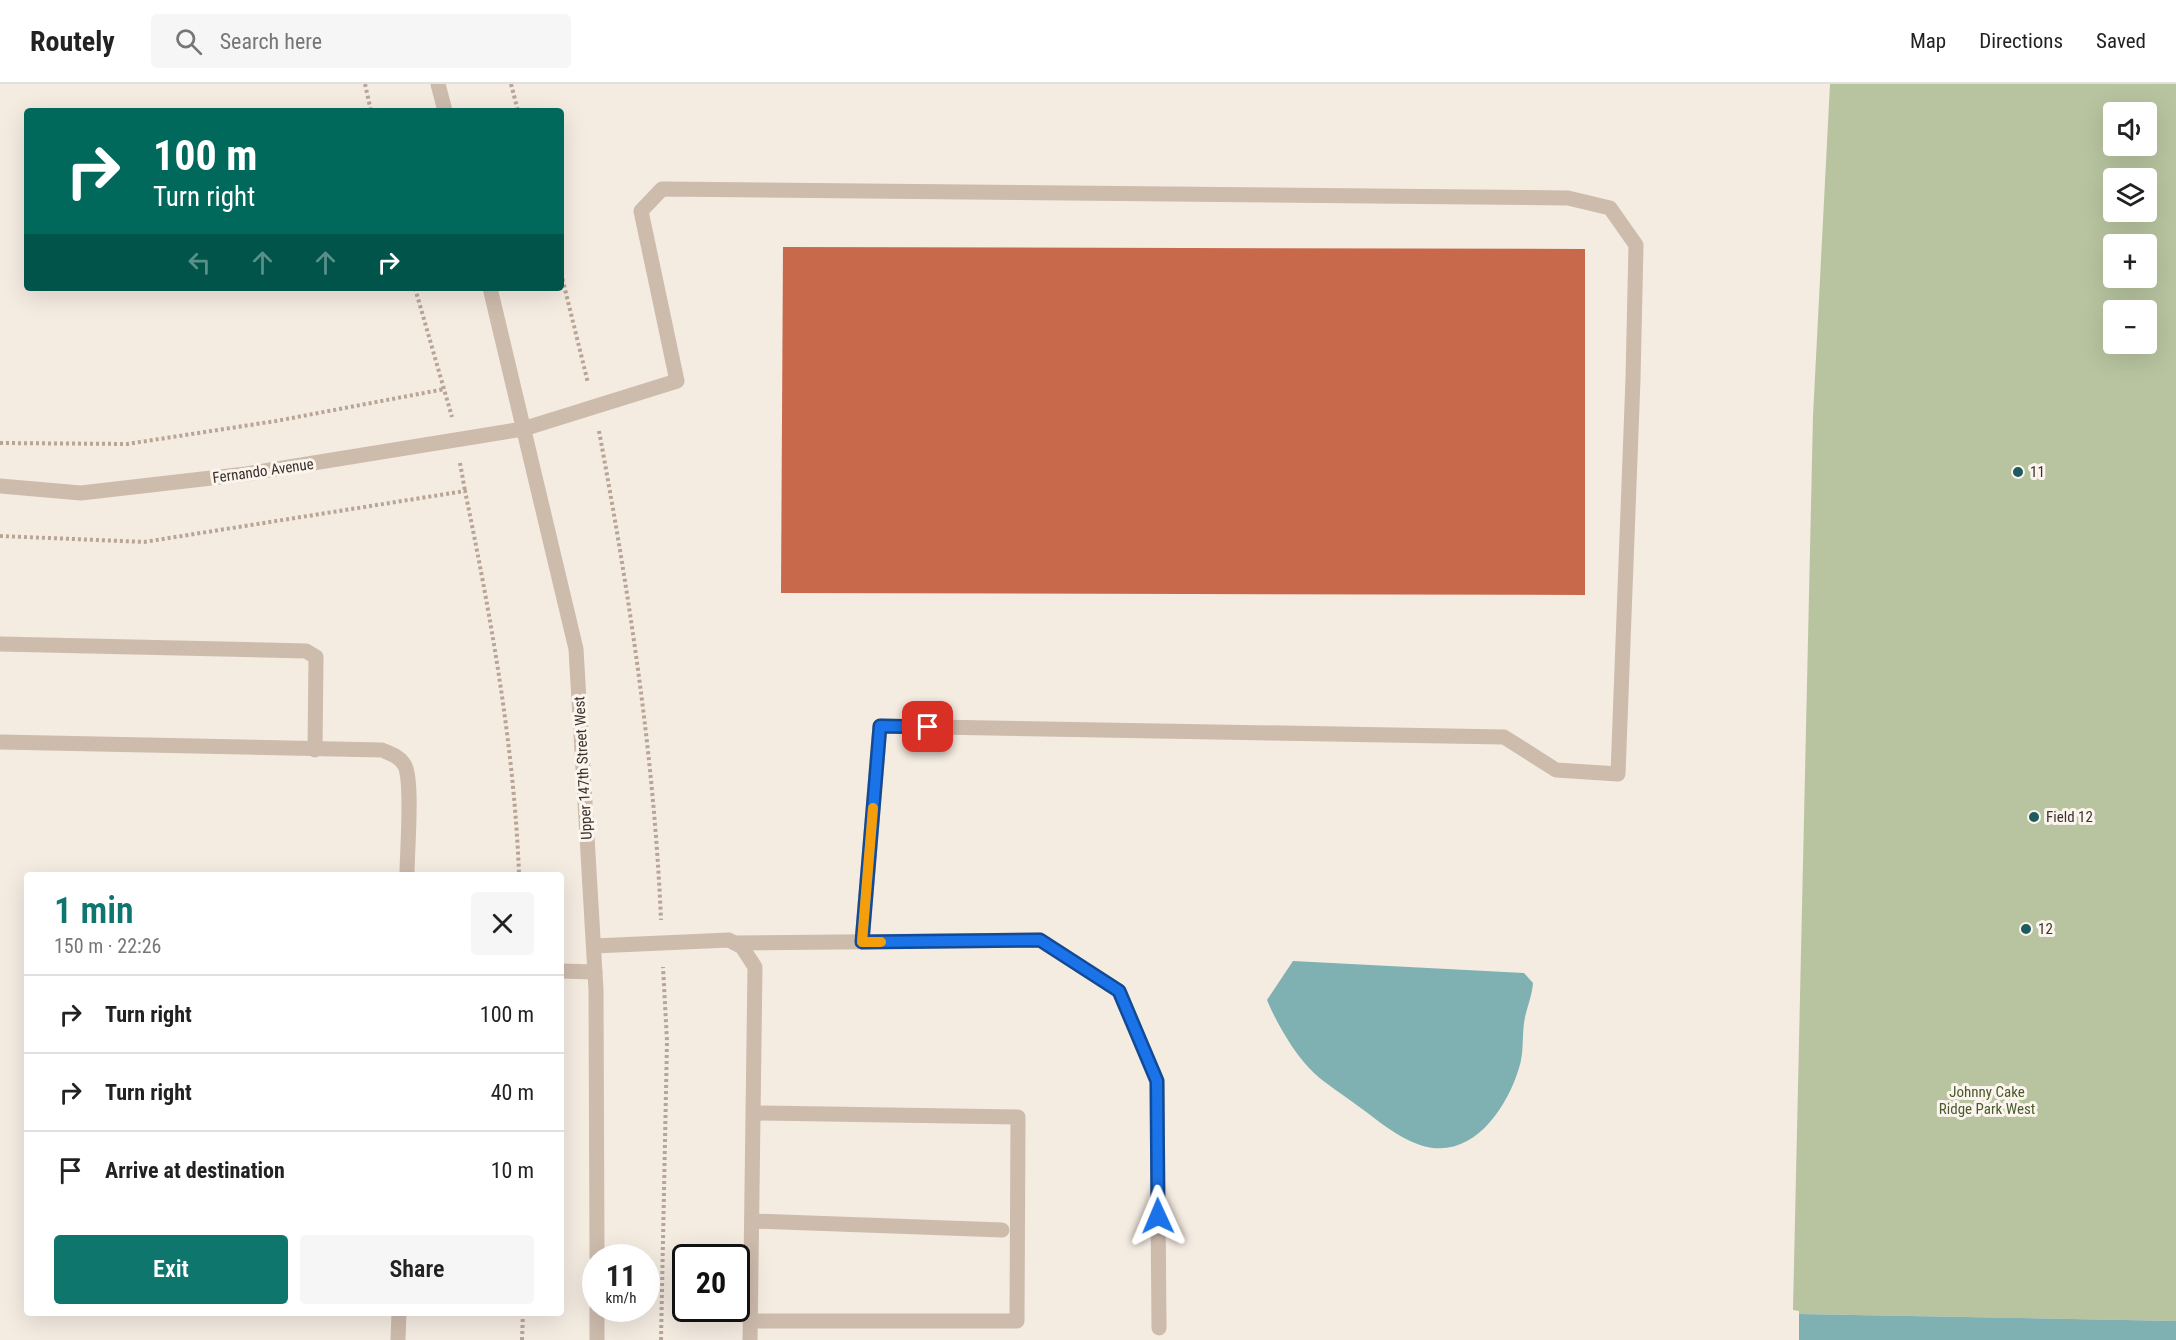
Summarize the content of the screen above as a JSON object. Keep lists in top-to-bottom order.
{
  "streets": {
    "street": ["Fernando Avenue", "Upper 147th Street West"]
  },
  "crossings": [
    ["Fernando Avenue", "Upper 147th Street West"]
  ],
  "parks": ["Johnny Cake Ridge Park West"],
  "places": ["11", "Field 12", "12"],
  "page": {
    "header": "Routely",
    "search": "Search here",
    "nav": ["Map", "Directions", "Saved"],
    "map_buttons": ["+", "−"],
    "turn": ["100 m", "Turn right"],
    "heading": ["1 min", "150 m · 22:26"],
    "list": [
      {
        "name": "Turn right",
        "value": "100 m"
      },
      {
        "name": "Turn right",
        "value": "40 m"
      },
      {
        "name": "Arrive at destination",
        "value": "10 m"
      }
    ],
    "buttons": ["Exit", "Share"],
    "speed": "11 km/h",
    "limit": "20"
  }
}
